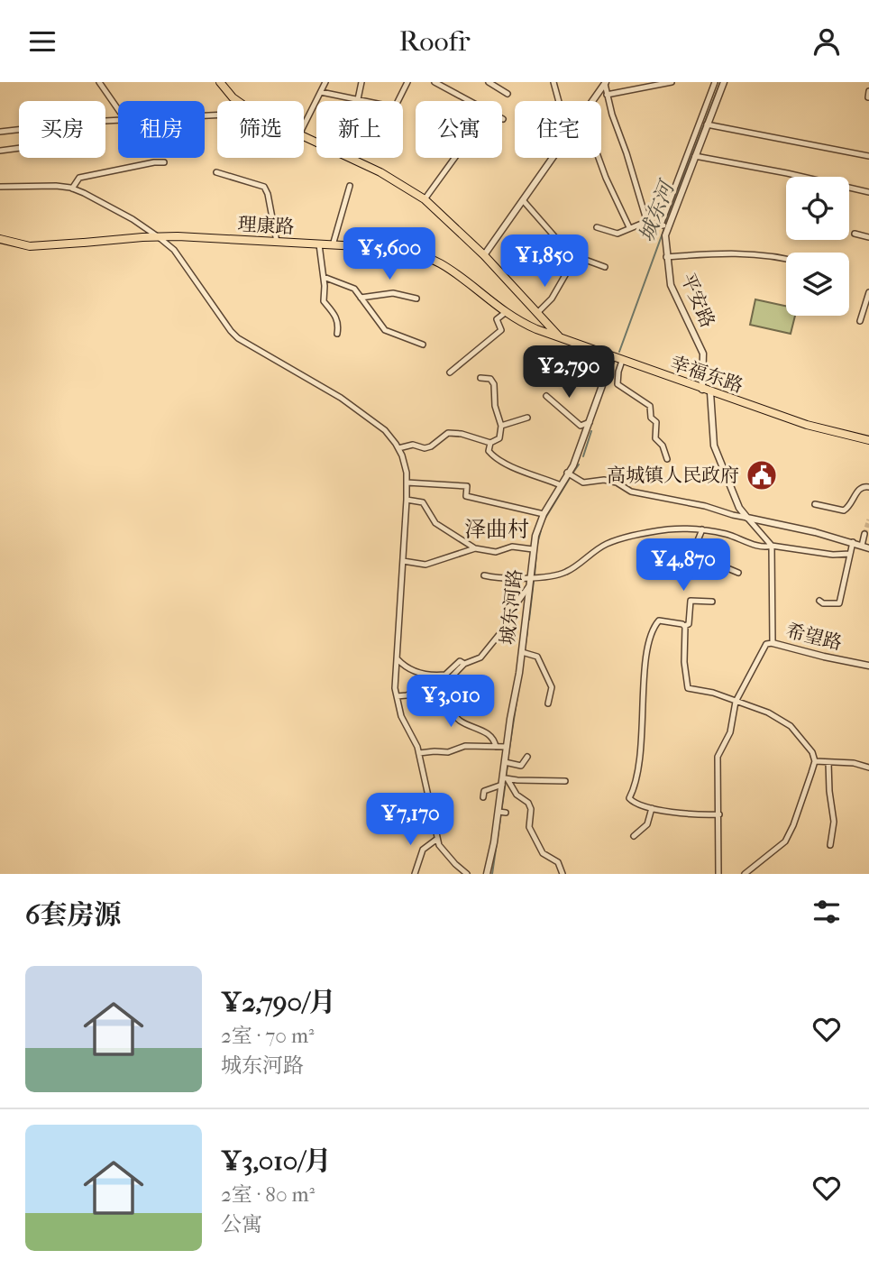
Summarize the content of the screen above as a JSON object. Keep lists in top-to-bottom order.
{
  "streets": {
    "main road": ["理康路", "幸福东路"],
    "street": ["平安路", "城东河路", "希望路"]
  },
  "crossings": [
    ["理康路", "幸福东路"],
    ["平安路", "幸福东路"],
    ["幸福东路", "城东河路"]
  ],
  "districts": ["泽曲村"],
  "water": ["城东河"],
  "places": {
    "public building": ["高城镇人民政府"]
  },
  "page": {
    "header": "Roofr",
    "chip": [
      "买房",
      "租房",
      "筛选",
      "新上",
      "公寓",
      "住宅"
    ],
    "price": [
      "¥5,600",
      "¥1,850",
      "¥2,790",
      "¥4,870",
      "¥3,010",
      "¥7,170"
    ],
    "heading": "6套房源",
    "list": [
      {
        "name": "¥2,790/月",
        "note": "2室 · 70 m² · 城东河路"
      },
      {
        "name": "¥3,010/月",
        "note": "2室 · 80 m² · 公寓"
      }
    ]
  }
}
